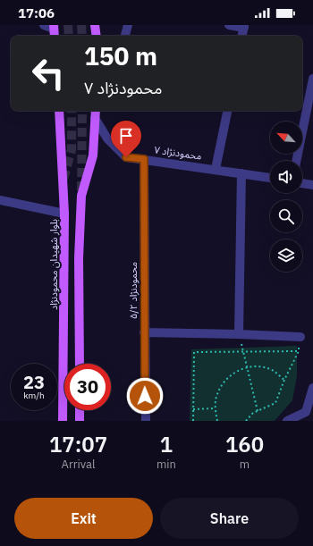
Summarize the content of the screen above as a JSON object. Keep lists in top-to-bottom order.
{
  "streets": {
    "main road": ["بلوار شهیدان محمودنژاد"],
    "street": ["محمودنژاد ۷", "محمودنژاد ۵/۲"]
  },
  "crossings": [
    ["محمودنژاد ۷", "محمودنژاد ۵/۲"]
  ],
  "north": "top left",
  "page": {
    "status": "17:06",
    "turn": ["150 m", "محمودنژاد ۷"],
    "speed": "23 km/h",
    "limit": "30",
    "eta": [
      "17:07",
      "Arrival",
      "1",
      "min",
      "160",
      "m"
    ],
    "buttons": ["Exit", "Share"]
  }
}
